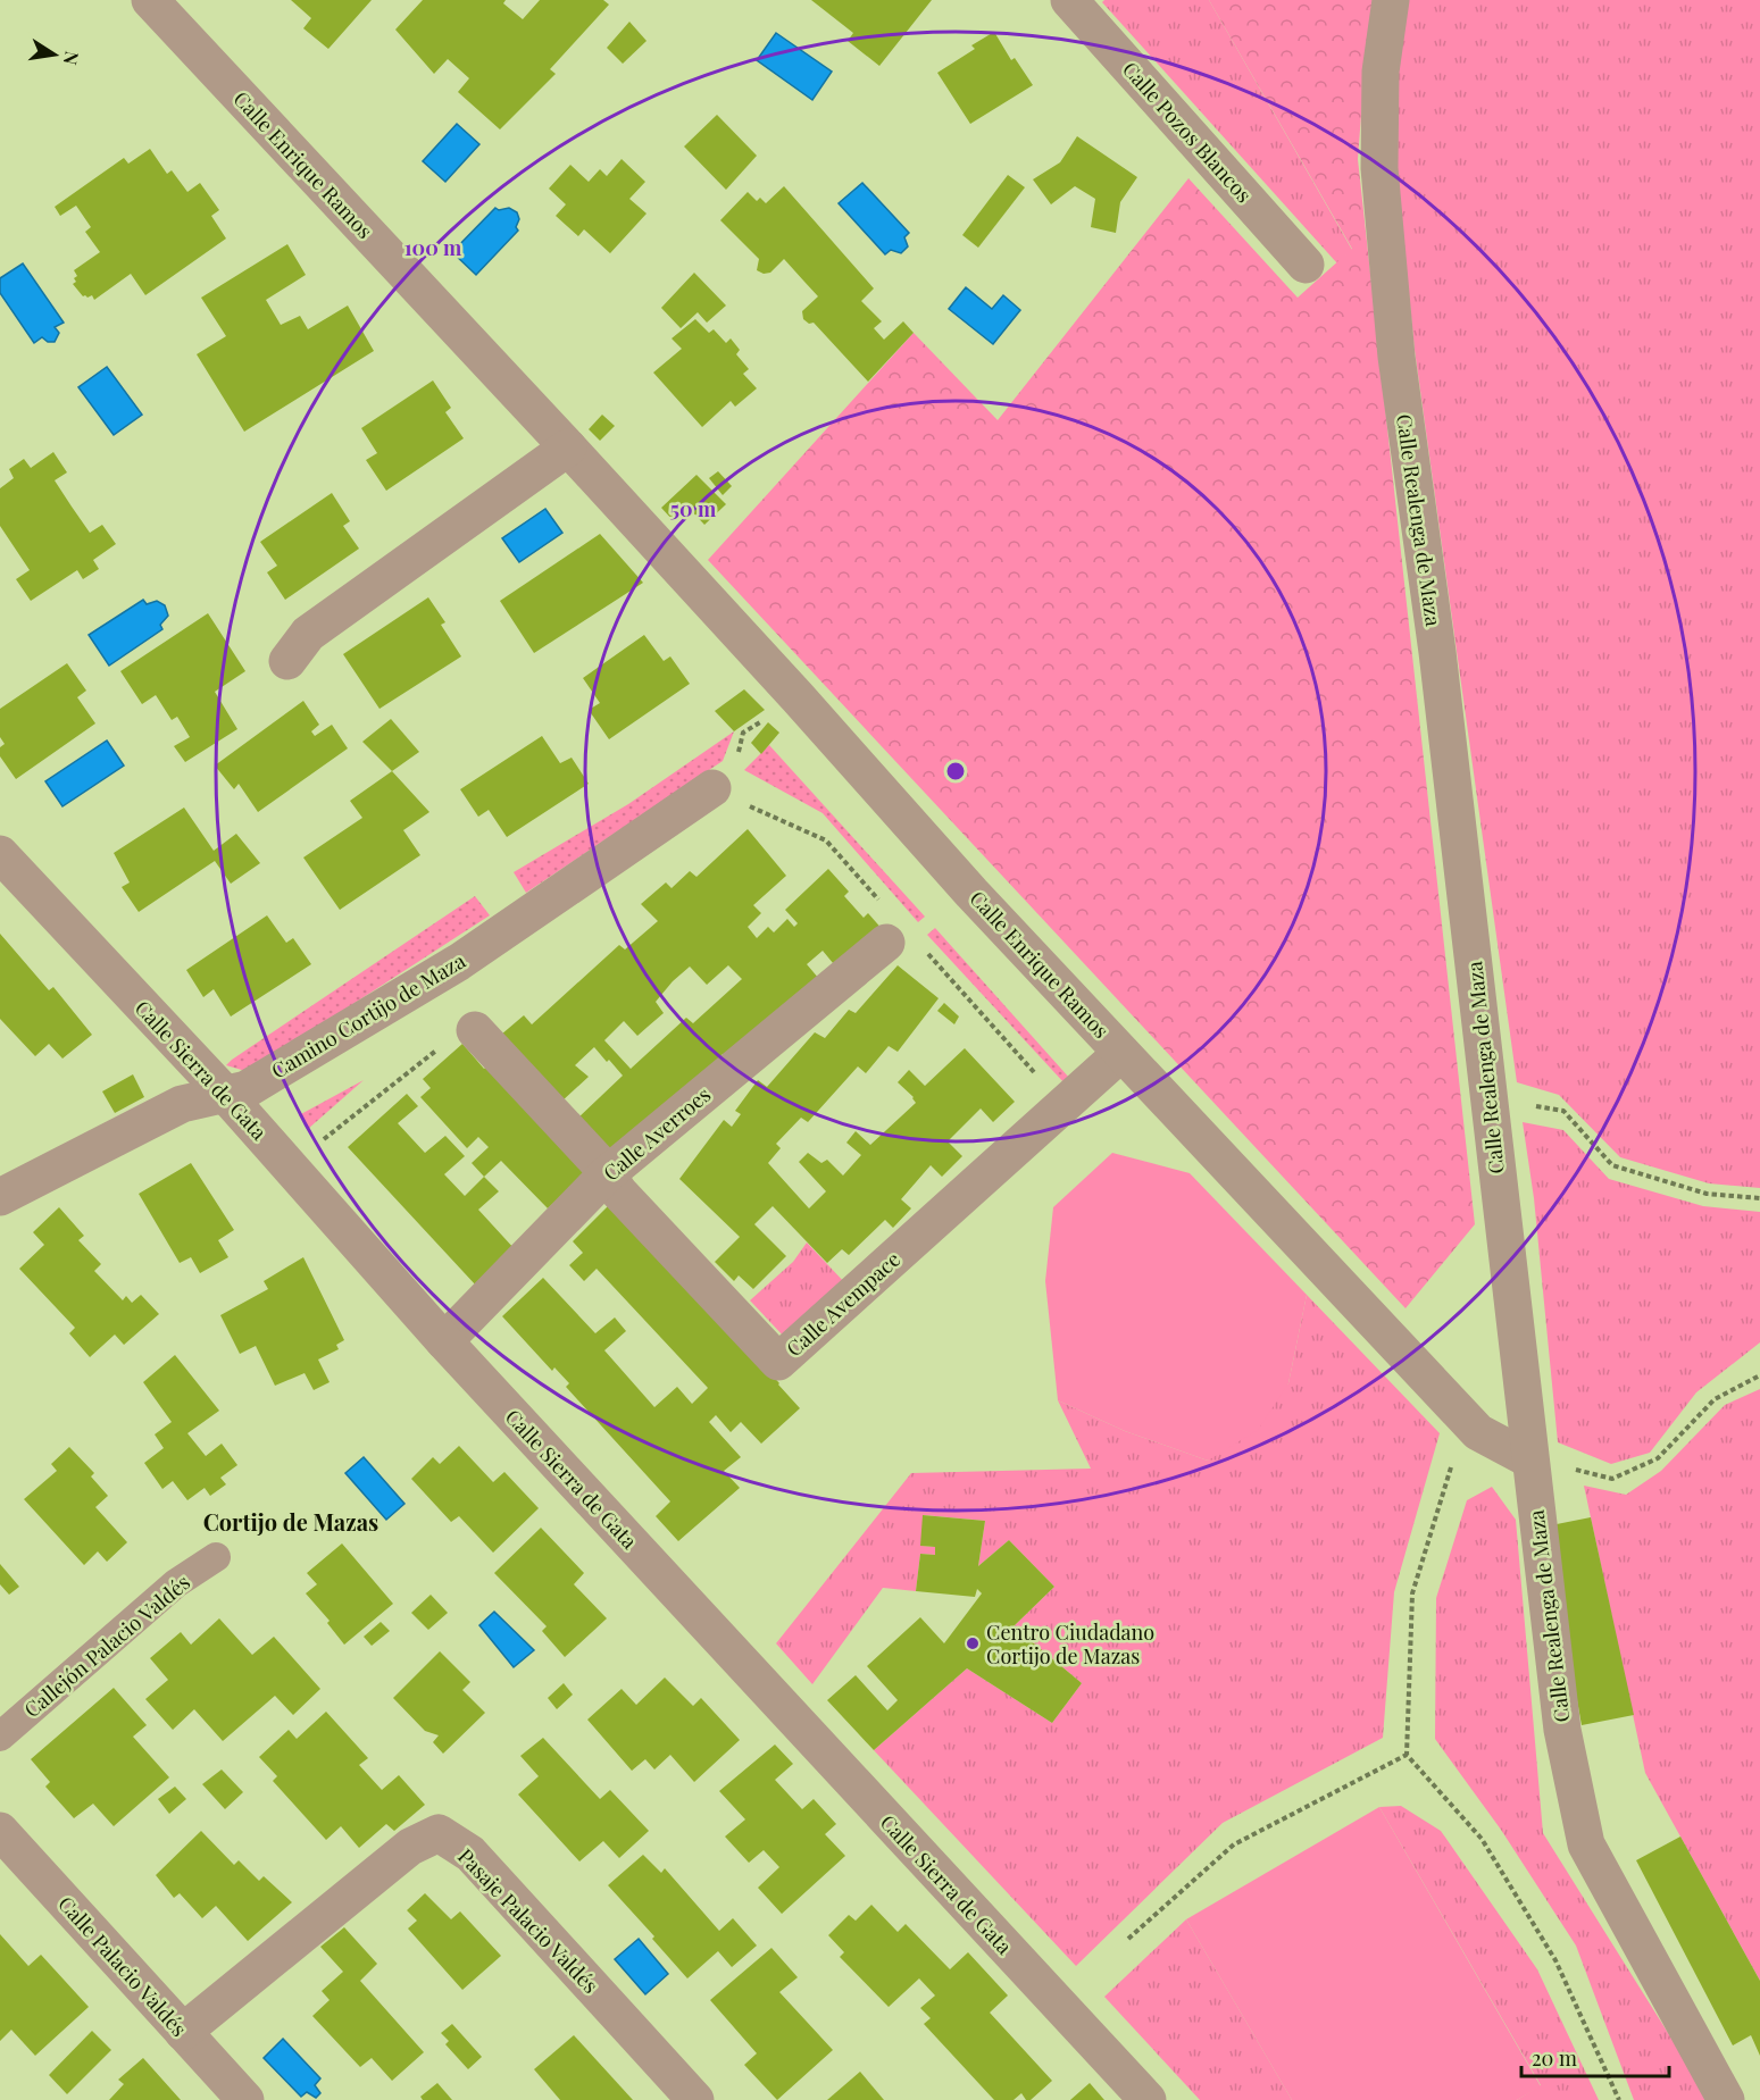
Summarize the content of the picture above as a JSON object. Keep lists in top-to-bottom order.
{
  "streets": {
    "street": [
      "Calle Pozos Blancos",
      "Calle Enrique Ramos",
      "Calle Realenga de Maza",
      "Camino Cortijo de Maza",
      "Calle Sierra de Gata",
      "Calle Averroes",
      "Calle Avempace",
      "Pasaje Palacio Valdés",
      "Calle Palacio Valdés"
    ],
    "lane": ["Callejón Palacio Valdés"]
  },
  "crossings": [
    ["Calle Enrique Ramos", "Calle Realenga de Maza"],
    ["Calle Enrique Ramos", "Calle Avempace"],
    ["Camino Cortijo de Maza", "Calle Sierra de Gata"],
    ["Calle Sierra de Gata", "Calle Averroes"],
    ["Calle Averroes", "Calle Avempace"],
    ["Pasaje Palacio Valdés", "Calle Palacio Valdés"]
  ],
  "districts": ["Cortijo de Mazas"],
  "places": ["Centro Ciudadano Cortijo de Mazas"],
  "scale_bar": "20 m",
  "north": "right",
  "rings": ["100 m", "50 m"]
}
